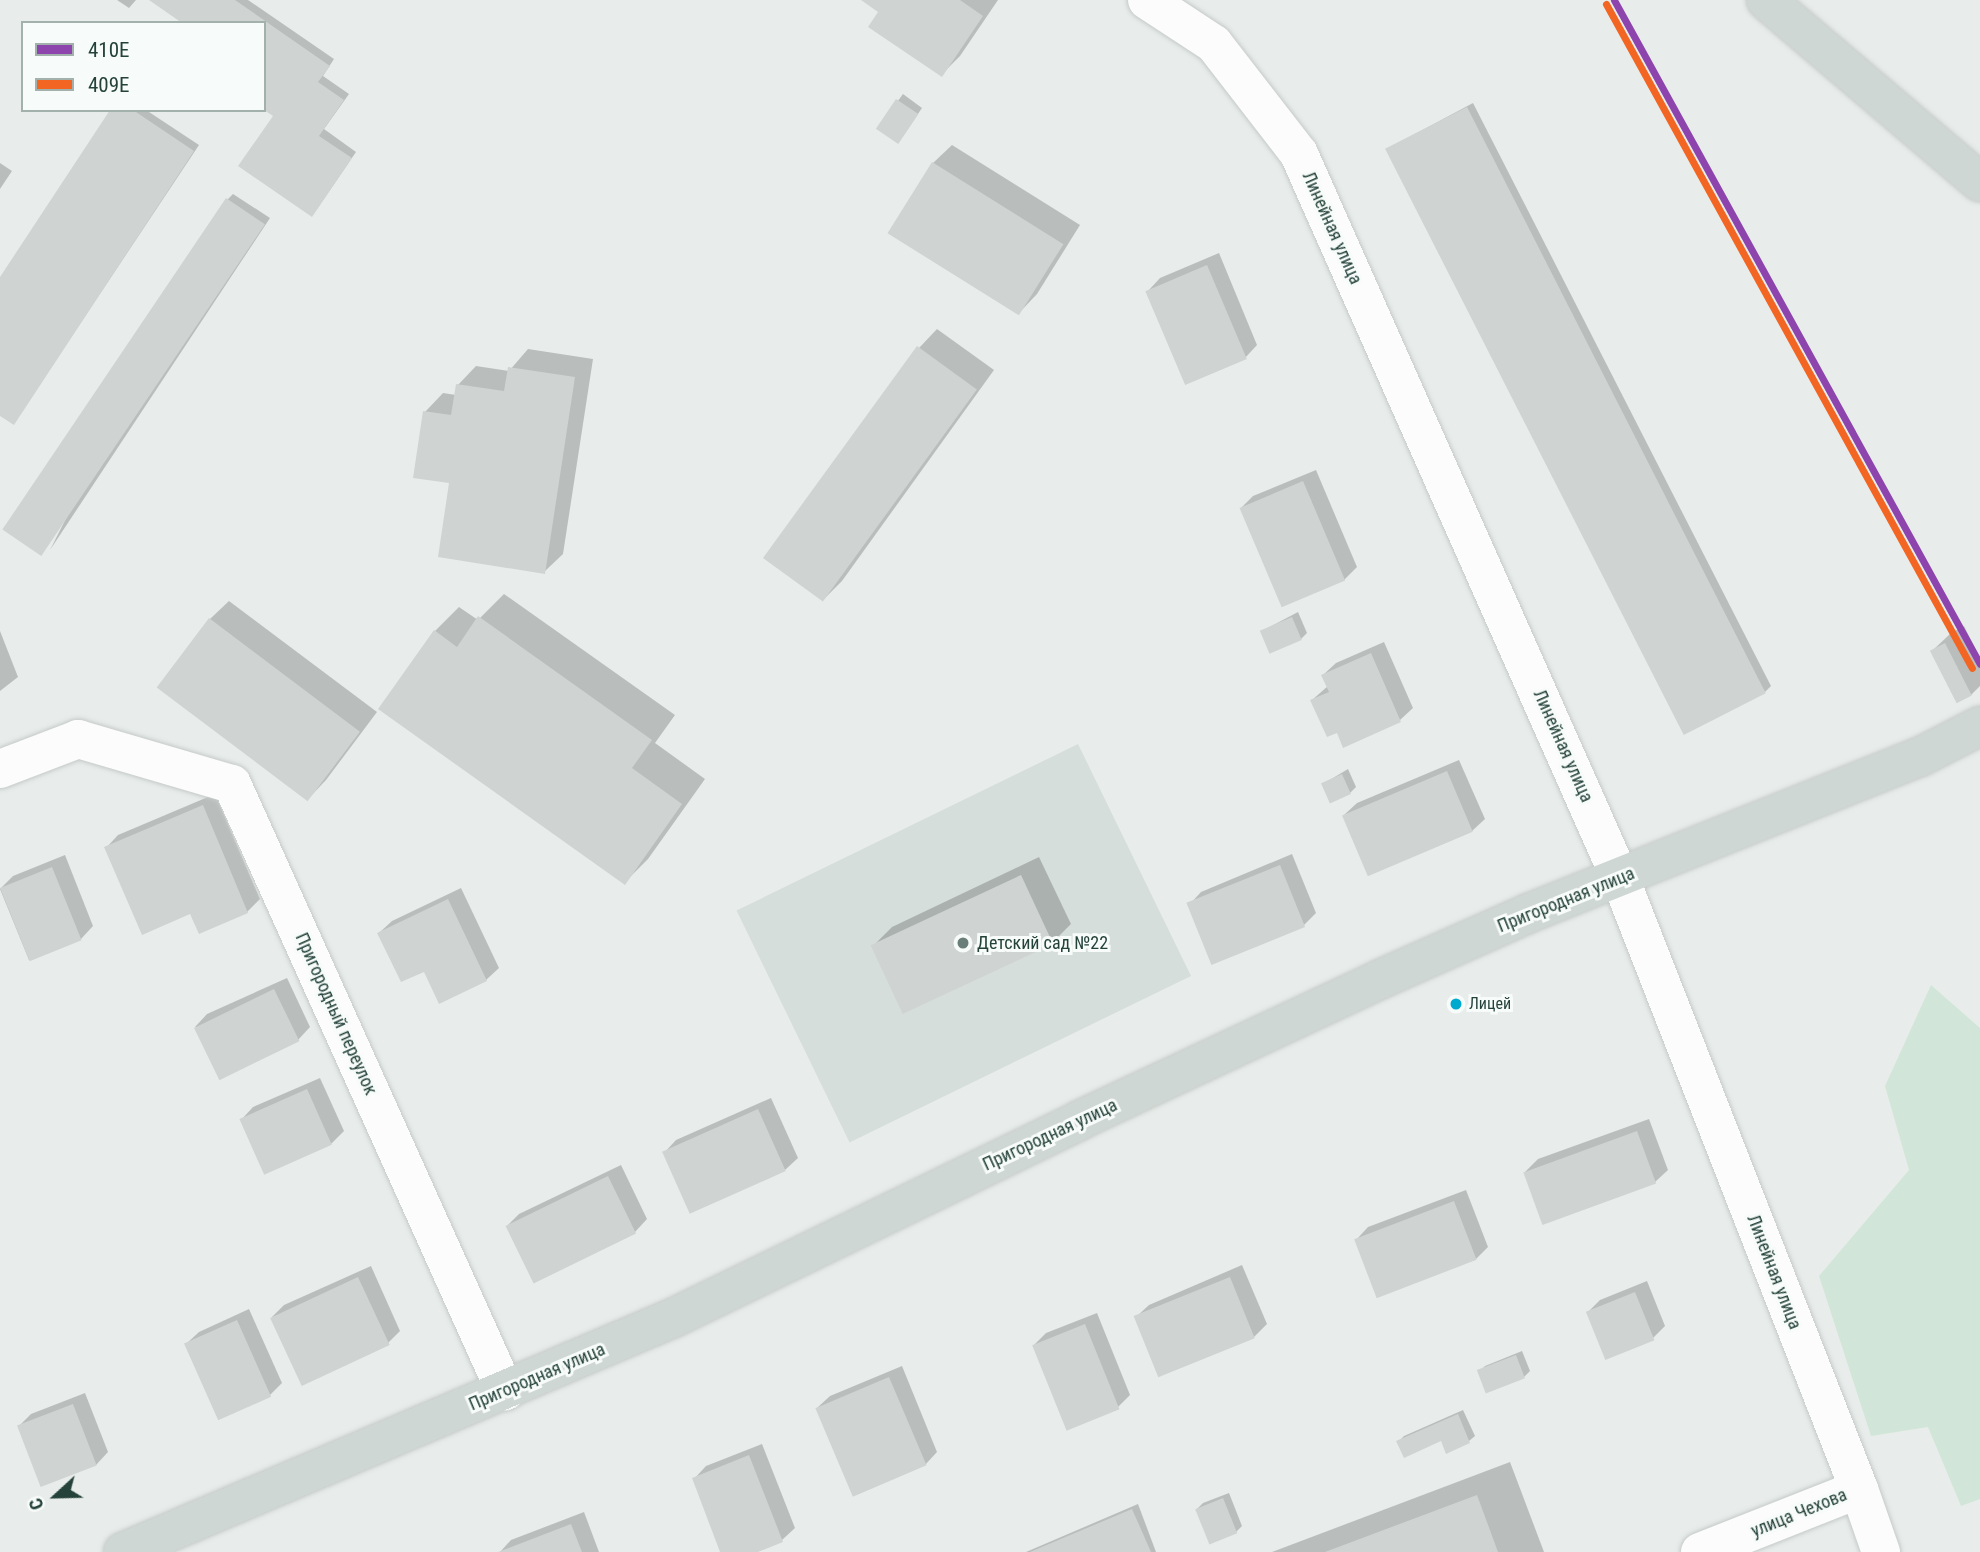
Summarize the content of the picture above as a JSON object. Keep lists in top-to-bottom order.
{
  "streets": {
    "main road": ["Пригородная улица"],
    "street": ["Линейная улица", "Пригородный переулок", "улица Чехова"]
  },
  "crossings": [
    ["Линейная улица", "Пригородная улица"],
    ["Линейная улица", "улица Чехова"],
    ["Пригородная улица", "Пригородный переулок"]
  ],
  "places": ["Детский сад №22", "Лицей"],
  "lines": ["transit line 410E", "transit line 409E"],
  "legend": ["410E", "409E"],
  "north": "left"
}
